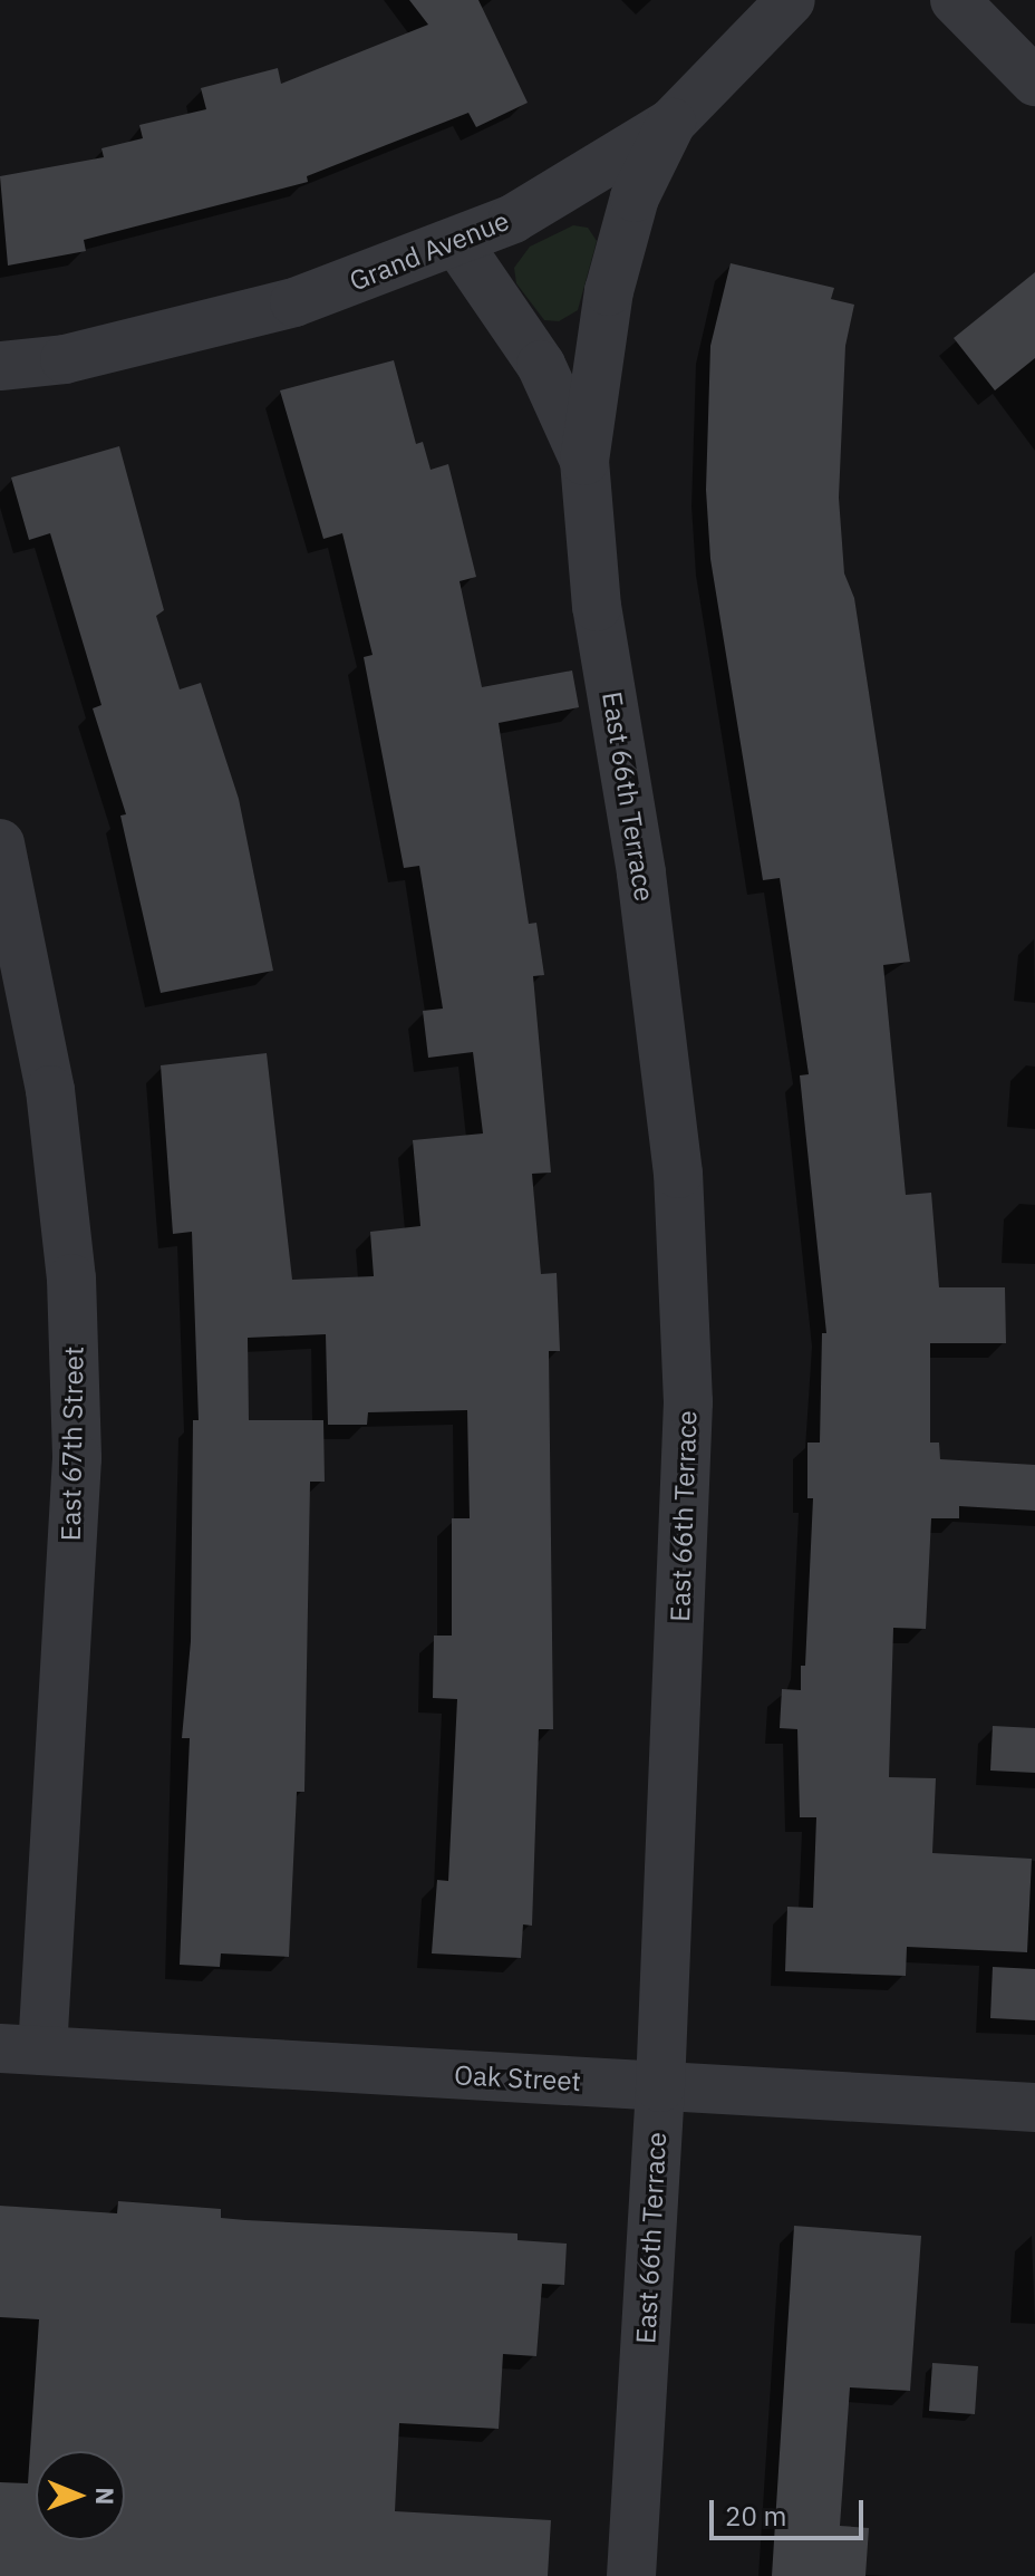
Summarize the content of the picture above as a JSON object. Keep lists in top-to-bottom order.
{
  "streets": {
    "street": [
      "Grand Avenue",
      "East 66th Terrace",
      "East 67th Street",
      "Oak Street"
    ]
  },
  "crossings": [
    ["Grand Avenue", "East 66th Terrace"],
    ["East 66th Terrace", "Oak Street"],
    ["East 67th Street", "Oak Street"]
  ],
  "scale_bar": "20 m",
  "north": "right"
}
